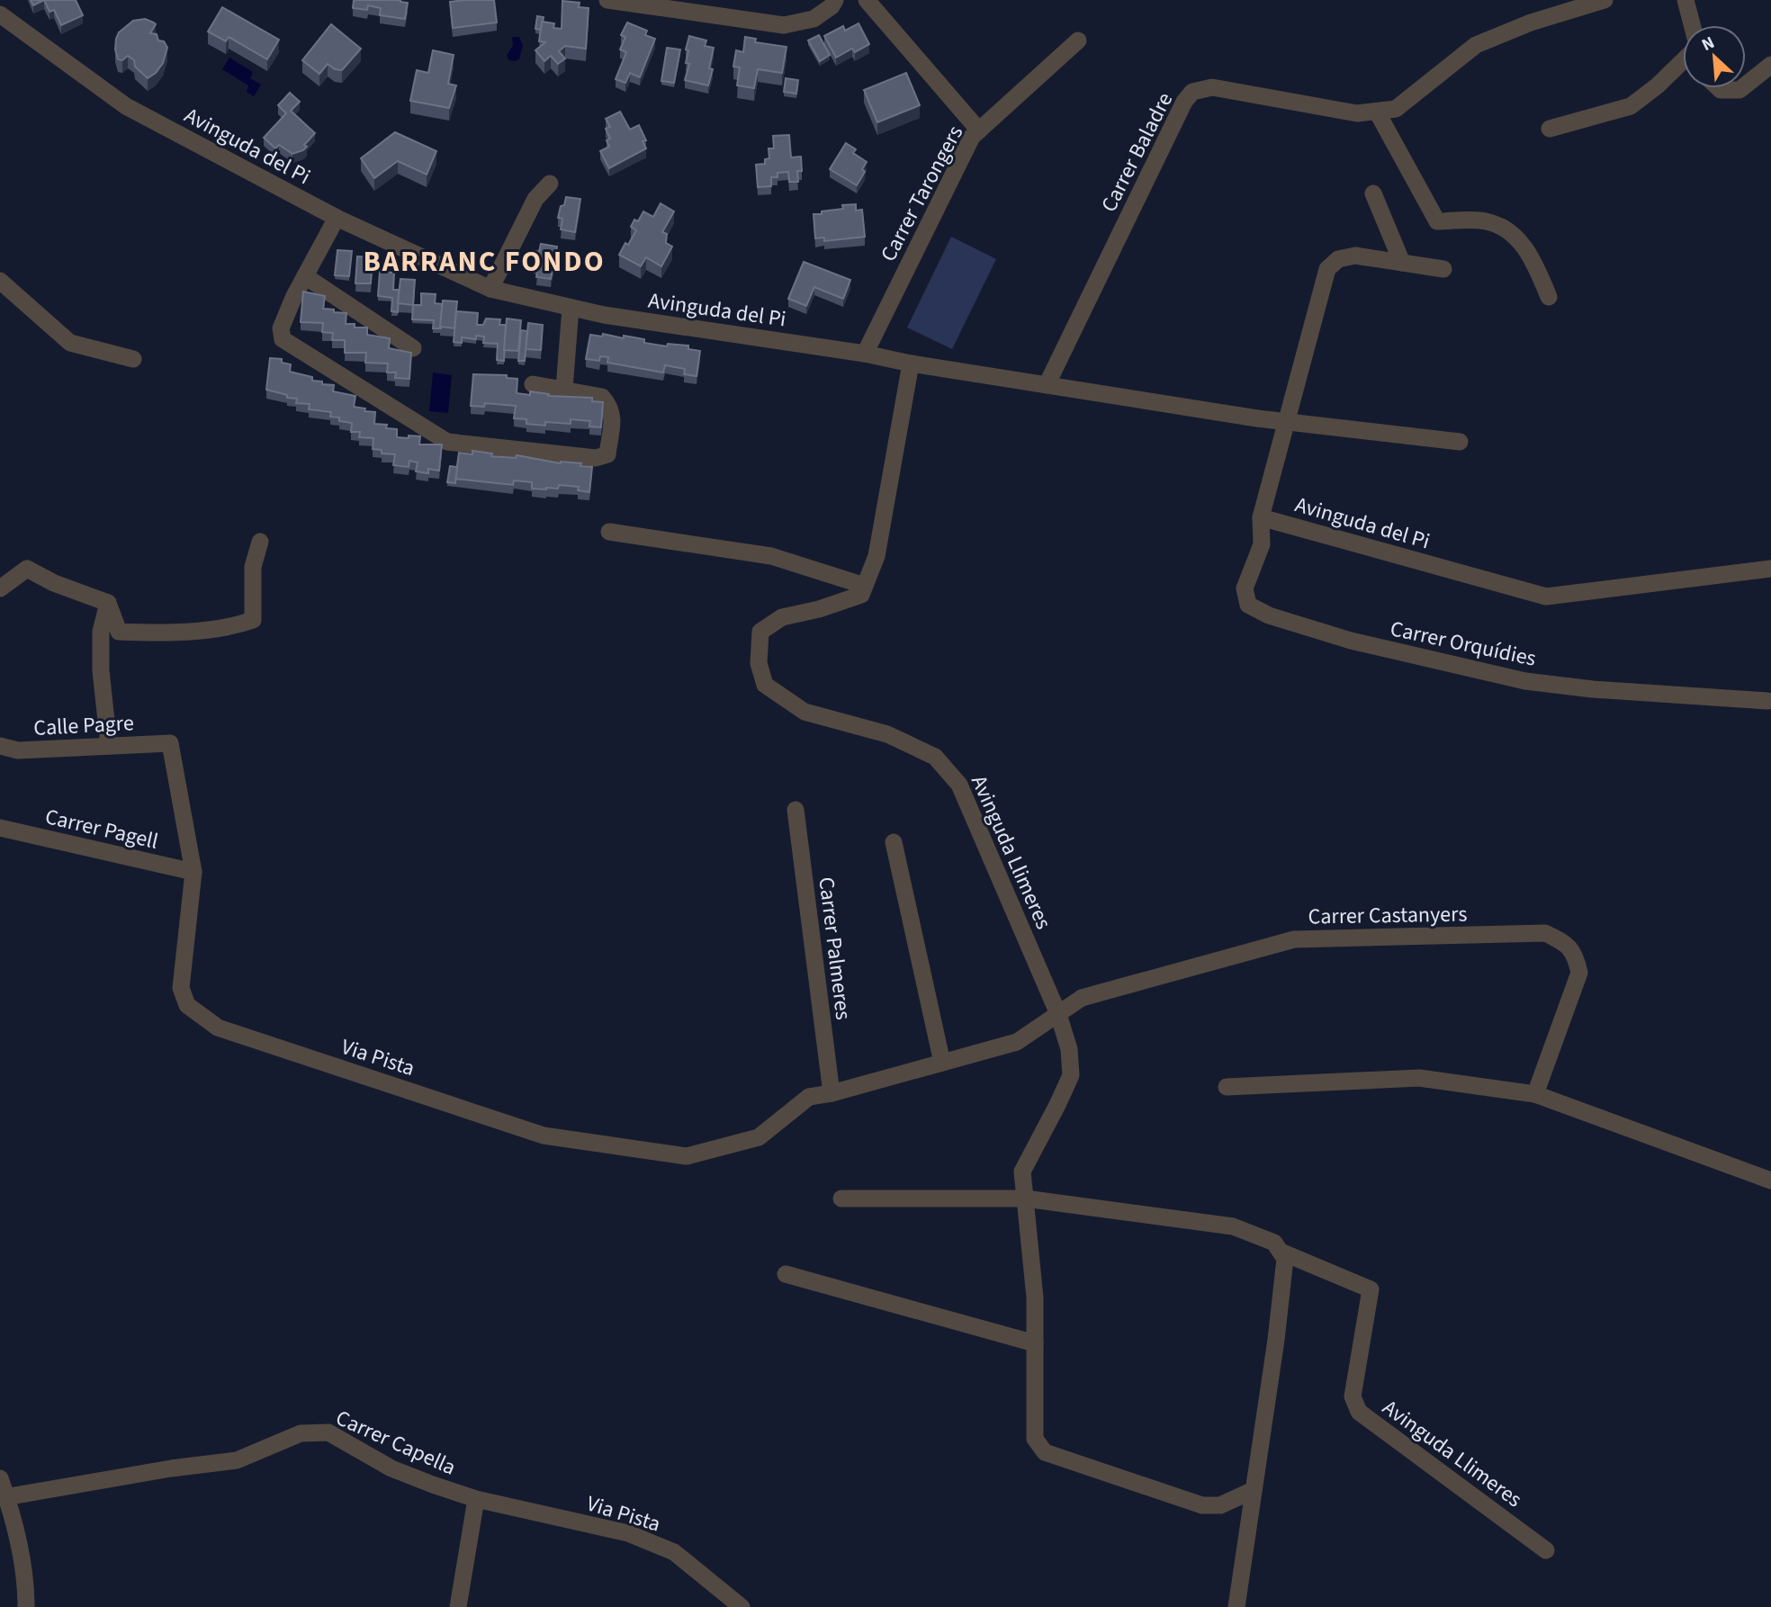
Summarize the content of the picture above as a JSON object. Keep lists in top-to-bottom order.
{
  "streets": {
    "street": [
      "Avinguda del Pi",
      "Carrer Baladre",
      "Carrer Tarongers",
      "Carrer Orquídies",
      "Calle Pagre",
      "Carrer Pagell",
      "Avinguda Llimeres",
      "Carrer Castanyers",
      "Carrer Palmeres",
      "Via Pista",
      "Carrer Capella"
    ]
  },
  "crossings": [
    ["Avinguda del Pi", "Carrer Tarongers"],
    ["Avinguda del Pi", "Carrer Orquídies"],
    ["Calle Pagre", "Via Pista"],
    ["Carrer Pagell", "Via Pista"],
    ["Avinguda Llimeres", "Carrer Castanyers"],
    ["Carrer Palmeres", "Via Pista"],
    ["Via Pista", "Carrer Capella"]
  ],
  "districts": ["BARRANC FONDO"],
  "north": "top left"
}
